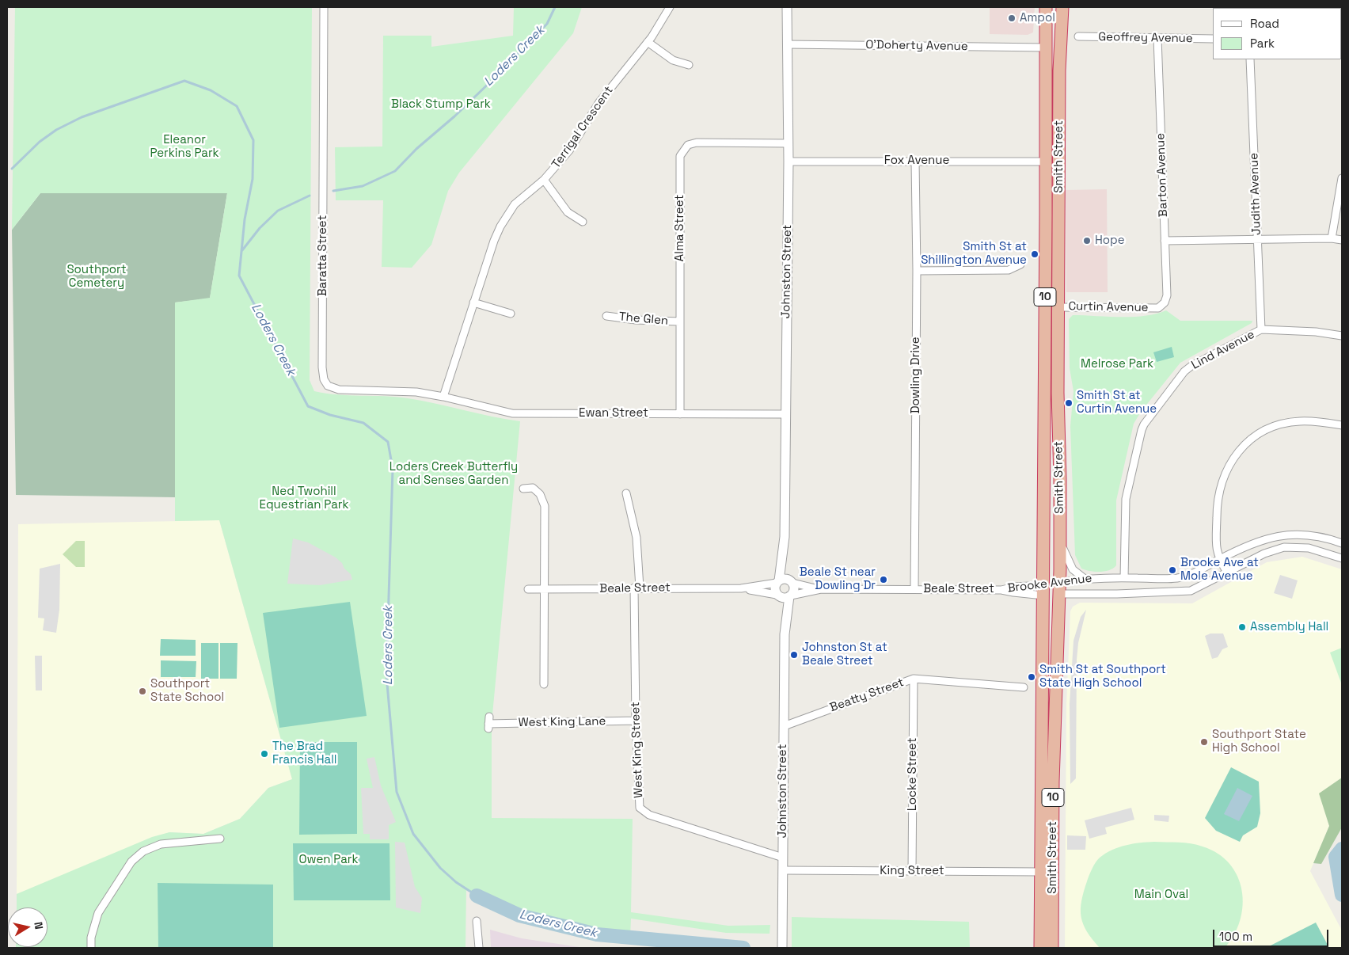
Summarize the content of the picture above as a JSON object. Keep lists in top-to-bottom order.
{
  "streets": {
    "highway": ["Smith Street", "10", "Brooke Avenue"],
    "street": [
      "Geoffrey Avenue",
      "O'Doherty Avenue",
      "Terrigal Crescent",
      "Fox Avenue",
      "Barton Avenue",
      "Judith Avenue",
      "Alma Street",
      "Baratta Street",
      "Johnston Street",
      "Curtin Avenue",
      "The Glen",
      "Lind Avenue",
      "Dowling Drive",
      "Ewan Street",
      "Beale Street",
      "Beatty Street",
      "West King Lane",
      "West King Street",
      "Locke Street",
      "King Street"
    ]
  },
  "crossings": [
    ["Geoffrey Avenue", "Barton Avenue"],
    ["O'Doherty Avenue", "Smith Street"],
    ["O'Doherty Avenue", "Johnston Street"],
    ["Terrigal Crescent", "Baratta Street"],
    ["Terrigal Crescent", "Ewan Street"],
    ["Smith Street", "Fox Avenue"],
    ["Smith Street", "Curtin Avenue"],
    ["Smith Street", "Brooke Avenue"],
    ["Smith Street", "King Street"],
    ["Fox Avenue", "Johnston Street"],
    ["Fox Avenue", "Dowling Drive"],
    ["Barton Avenue", "Curtin Avenue"],
    ["Judith Avenue", "Lind Avenue"],
    ["Alma Street", "Johnston Street"],
    ["Alma Street", "The Glen"],
    ["Alma Street", "Ewan Street"],
    ["Baratta Street", "Ewan Street"],
    ["Johnston Street", "Ewan Street"],
    ["Johnston Street", "Beale Street"],
    ["Johnston Street", "Beatty Street"],
    ["Johnston Street", "West King Street"],
    ["Johnston Street", "King Street"],
    ["Lind Avenue", "Brooke Avenue"],
    ["Dowling Drive", "Beale Street"],
    ["Brooke Avenue", "Beale Street"],
    ["Beale Street", "West King Street"],
    ["Beatty Street", "Locke Street"],
    ["West King Lane", "West King Street"],
    ["Locke Street", "King Street"]
  ],
  "water": ["Loders Creek"],
  "parks": [
    "Black Stump Park",
    "Eleanor Perkins Park",
    "Southport Cemetery",
    "Melrose Park",
    "Loders Creek Butterfly and Senses Garden",
    "Ned Twohill Equestrian Park",
    "Owen Park",
    "Main Oval"
  ],
  "places": [
    "Ampol",
    "Hope",
    "Smith St at Shillington Avenue",
    "Smith St at Curtin Avenue",
    "Brooke Ave at Mole Avenue",
    "Beale St near Dowling Dr",
    "Assembly Hall",
    "Johnston St at Beale Street",
    "Smith St at Southport State High School",
    "Southport State School",
    "Southport State High School",
    "The Brad Francis Hall"
  ],
  "legend": ["Road", "Park"],
  "scale_bar": "100 m",
  "north": "right"
}
